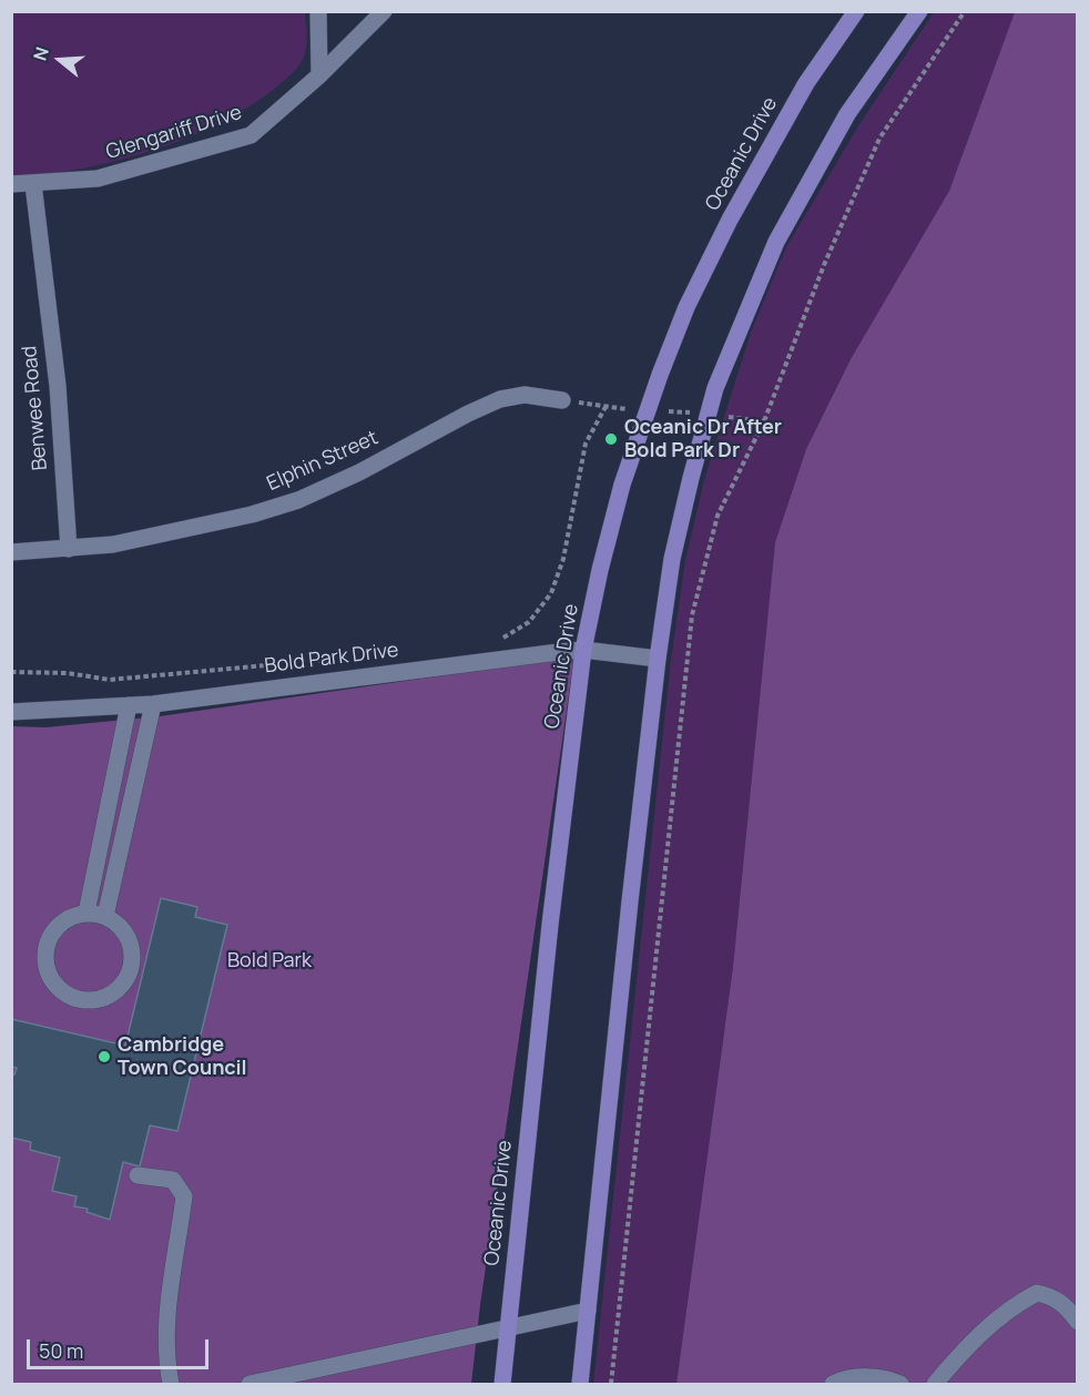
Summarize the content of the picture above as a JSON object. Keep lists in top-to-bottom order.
{
  "streets": {
    "main road": ["Oceanic Drive"],
    "street": [
      "Glengariff Drive",
      "Benwee Road",
      "Elphin Street",
      "Bold Park Drive"
    ]
  },
  "crossings": [
    ["Glengariff Drive", "Benwee Road"],
    ["Oceanic Drive", "Bold Park Drive"],
    ["Benwee Road", "Elphin Street"]
  ],
  "parks": ["Bold Park"],
  "places": ["Oceanic Dr After Bold Park Dr", "Cambridge Town Council"],
  "scale_bar": "50 m",
  "north": "left"
}
